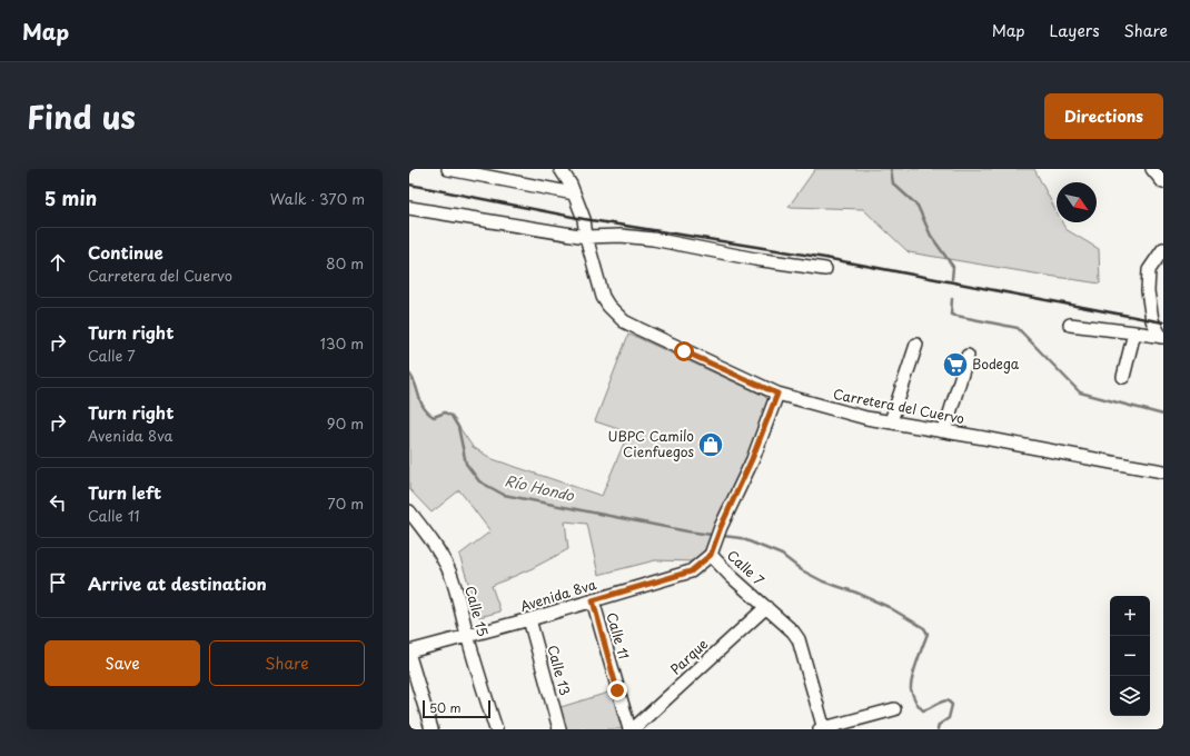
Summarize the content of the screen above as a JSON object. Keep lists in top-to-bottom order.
{
  "streets": {
    "street": [
      "Carretera del Cuervo",
      "Calle 7",
      "Avenida 8va",
      "Calle 15",
      "Calle 11",
      "Parque",
      "Calle 13"
    ]
  },
  "crossings": [
    ["Carretera del Cuervo", "Calle 7"],
    ["Calle 7", "Avenida 8va"],
    ["Calle 7", "Parque"],
    ["Avenida 8va", "Calle 15"],
    ["Avenida 8va", "Calle 11"],
    ["Avenida 8va", "Calle 13"]
  ],
  "water": ["Río Hondo"],
  "places": {
    "supermarket": ["Bodega"],
    "shop": ["UBPC Camilo Cienfuegos"]
  },
  "scale_bar": "50 m",
  "north": "bottom right",
  "page": {
    "header": "Map",
    "nav": ["Map", "Layers", "Share"],
    "title": "Find us",
    "buttons": [
      "Directions",
      ["Save", "Share"]
    ],
    "heading": ["5 min", "Walk · 370 m"],
    "list": [
      ["Continue", "Carretera del Cuervo", "80 m"],
      ["Turn right", "Calle 7", "130 m"],
      ["Turn right", "Avenida 8va", "90 m"],
      ["Turn left", "Calle 11", "70 m"],
      "Arrive at destination"
    ],
    "map_buttons": ["+", "−"],
    "scale": "50 m"
  }
}
